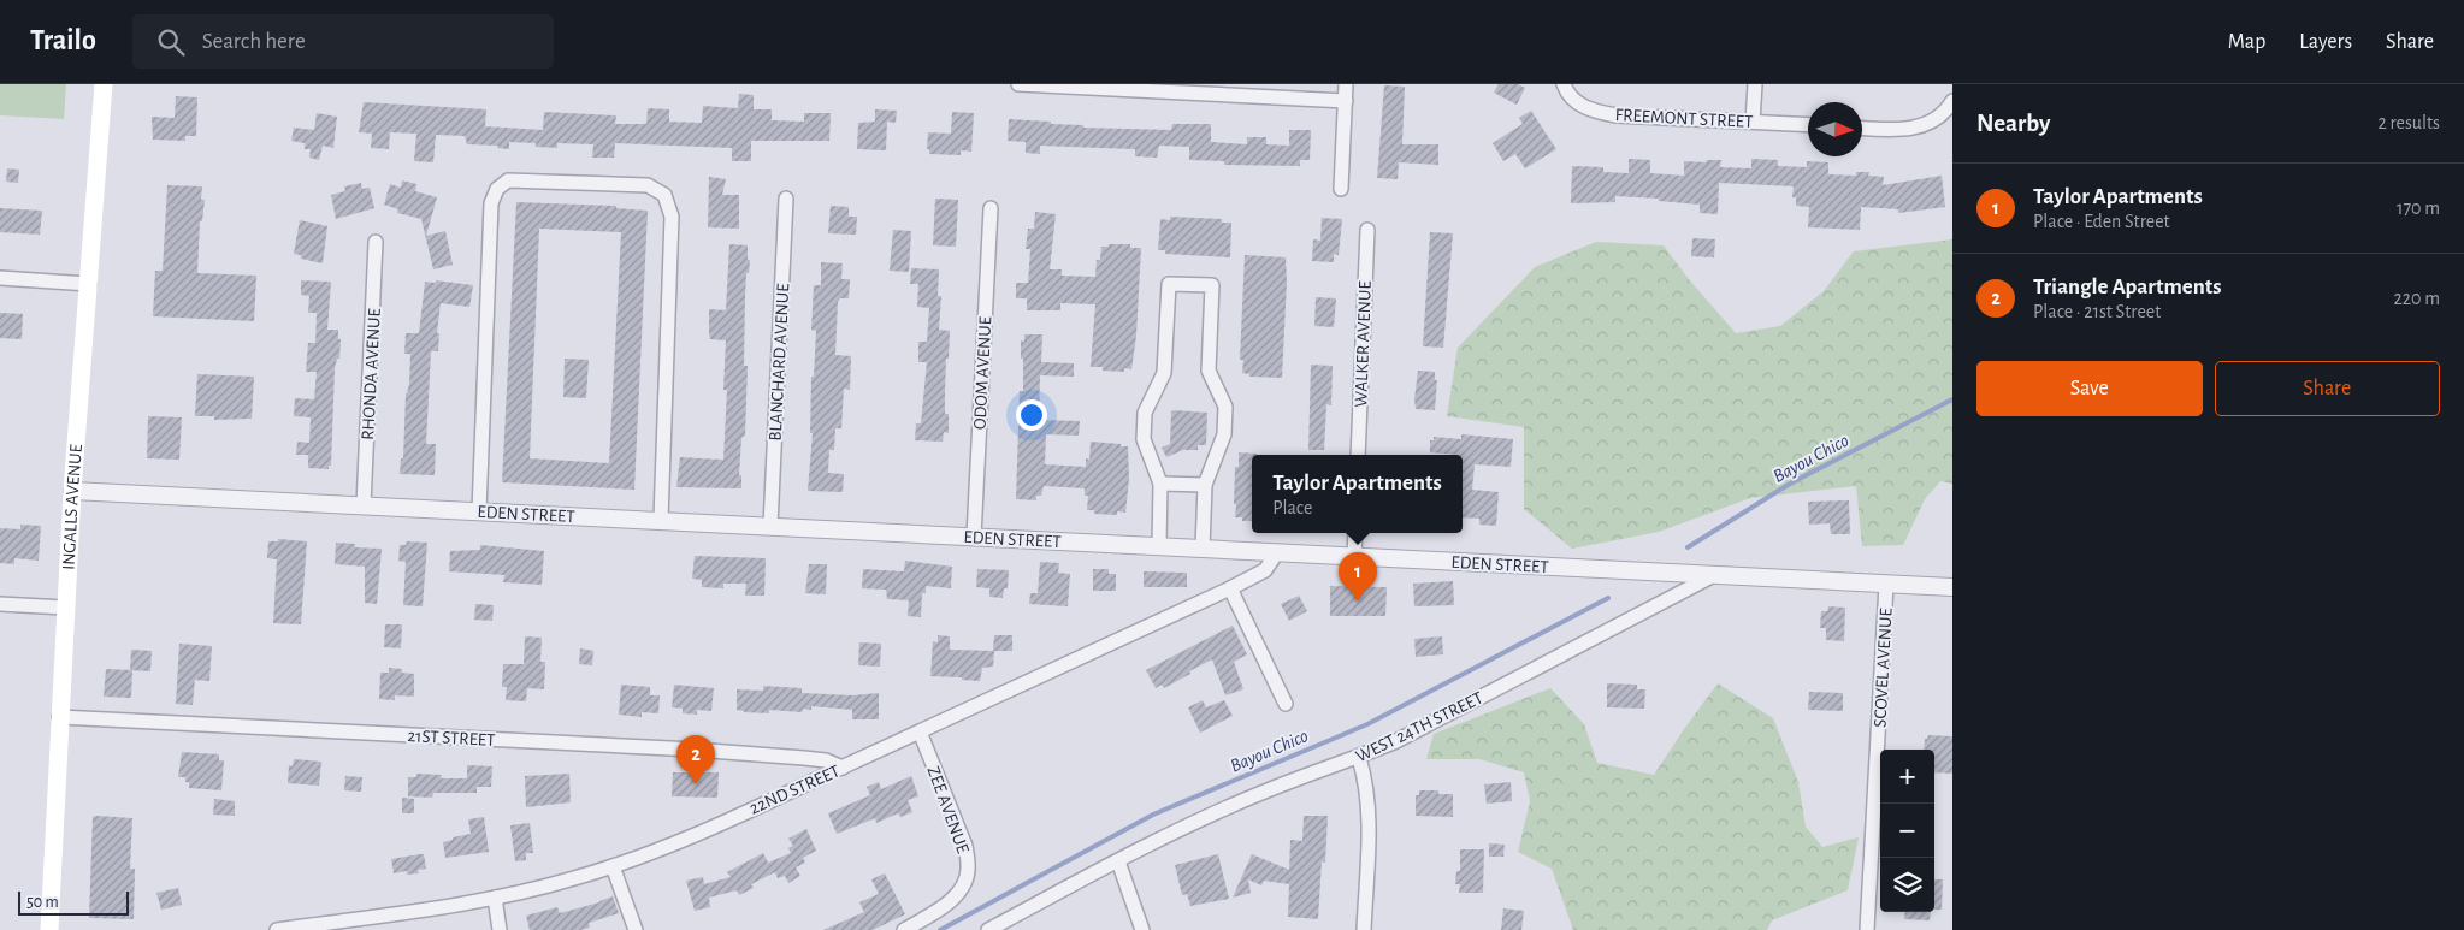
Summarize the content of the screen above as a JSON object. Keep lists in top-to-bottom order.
{
  "streets": {
    "main road": ["INGALLS AVENUE"],
    "street": [
      "FREEMONT STREET",
      "WALKER AVENUE",
      "BLANCHARD AVENUE",
      "ODOM AVENUE",
      "RHONDA AVENUE",
      "EDEN STREET",
      "SCOVEL AVENUE",
      "WEST 24TH STREET",
      "21ST STREET",
      "22ND STREET",
      "ZEE AVENUE"
    ]
  },
  "crossings": [
    ["BLANCHARD AVENUE", "EDEN STREET"],
    ["ODOM AVENUE", "EDEN STREET"],
    ["RHONDA AVENUE", "EDEN STREET"],
    ["INGALLS AVENUE", "EDEN STREET"],
    ["INGALLS AVENUE", "21ST STREET"],
    ["EDEN STREET", "SCOVEL AVENUE"],
    ["EDEN STREET", "WEST 24TH STREET"],
    ["EDEN STREET", "22ND STREET"],
    ["21ST STREET", "22ND STREET"],
    ["22ND STREET", "ZEE AVENUE"]
  ],
  "water": ["Bayou Chico"],
  "scale_bar": "50 m",
  "north": "right",
  "page": {
    "header": "Trailo",
    "search": "Search here",
    "nav": ["Map", "Layers", "Share"],
    "heading": ["Nearby", "2 results"],
    "list": [
      {
        "mark": "1",
        "name": "Taylor Apartments",
        "note": "Place · Eden Street",
        "value": "170 m"
      },
      {
        "mark": "2",
        "name": "Triangle Apartments",
        "note": "Place · 21st Street",
        "value": "220 m"
      }
    ],
    "buttons": ["Save", "Share"],
    "popup": ["Taylor Apartments", "Place"],
    "pins": ["1", "2"],
    "map_buttons": ["+", "−"],
    "scale": "50 m"
  }
}
